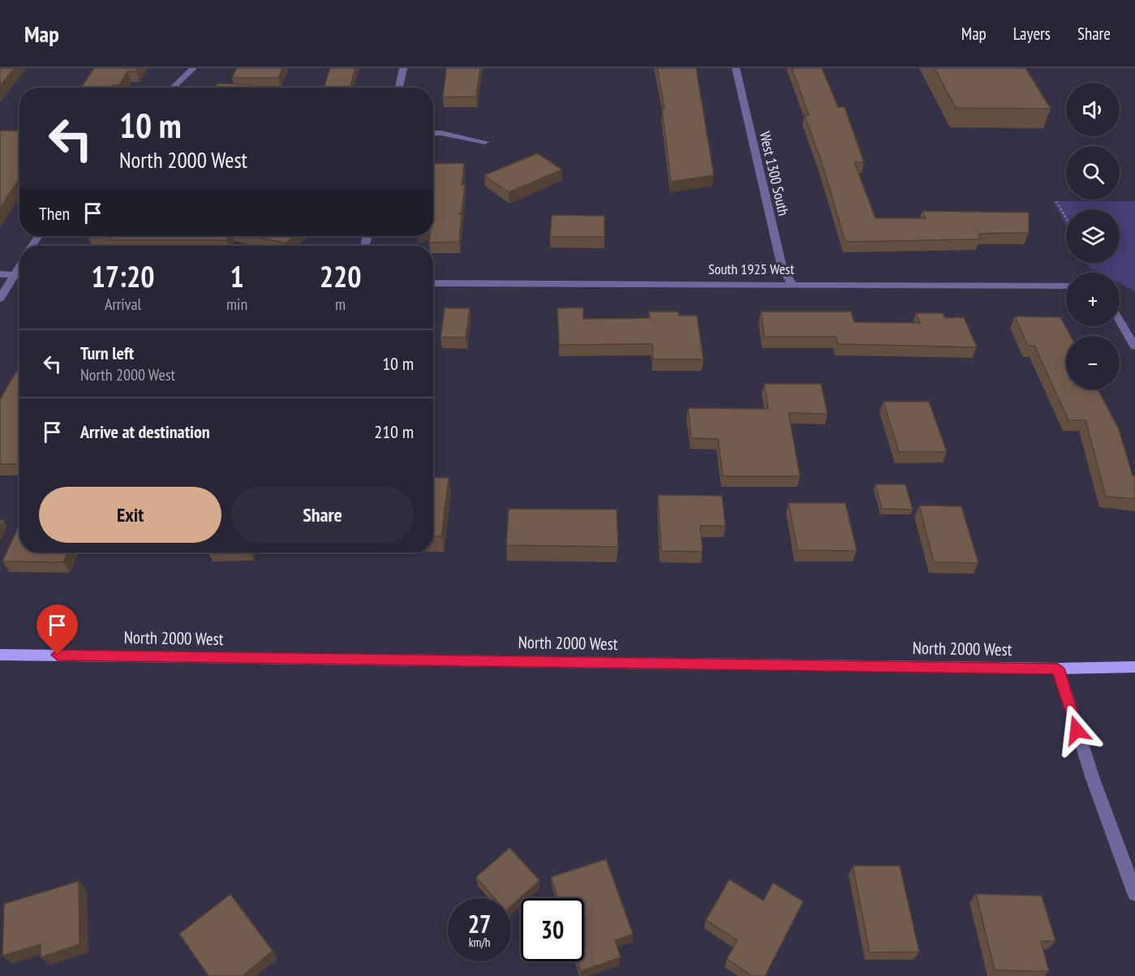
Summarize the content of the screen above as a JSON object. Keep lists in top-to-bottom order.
{
  "streets": {
    "main road": ["North 2000 West"],
    "street": ["West 1300 South", "South 1925 West"]
  },
  "crossings": [
    ["West 1300 South", "South 1925 West"]
  ],
  "page": {
    "header": "Map",
    "nav": ["Map", "Layers", "Share"],
    "map_buttons": ["+", "−"],
    "turn": ["10 m", "North 2000 West"],
    "then": "Then",
    "eta": [
      "17:20",
      "Arrival",
      "1",
      "min",
      "220",
      "m"
    ],
    "list": [
      {
        "name": "Turn left",
        "note": "North 2000 West",
        "value": "10 m"
      },
      {
        "name": "Arrive at destination",
        "value": "210 m"
      }
    ],
    "buttons": ["Exit", "Share"],
    "speed": "27 km/h",
    "limit": "30"
  }
}
